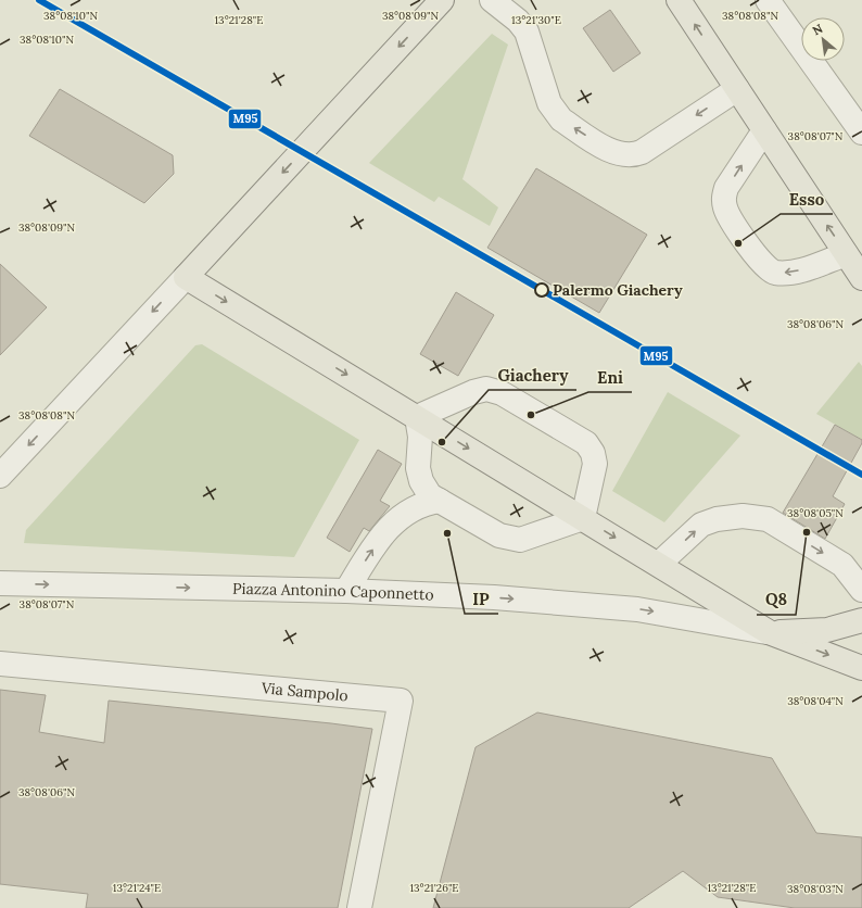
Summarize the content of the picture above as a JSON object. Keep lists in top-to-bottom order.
{
  "streets": {
    "main road": ["Piazza Antonino Caponnetto"],
    "street": ["Via Sampolo"]
  },
  "one_way": ["Piazza Antonino Caponnetto"],
  "places": [
    "Esso",
    "Palermo Giachery",
    "Eni",
    "Giachery",
    "Q8",
    "IP"
  ],
  "lines": ["transit line M95"],
  "north": "top left",
  "coordinates": [
    "38°08'10\"N",
    "38°08'09\"N",
    "38°08'08\"N",
    "13°21'28\"E",
    "13°21'30\"E",
    "38°08'07\"N",
    "38°08'06\"N",
    "38°08'05\"N",
    "38°08'04\"N",
    "13°21'24\"E",
    "13°21'26\"E",
    "38°08'03\"N"
  ]
}
